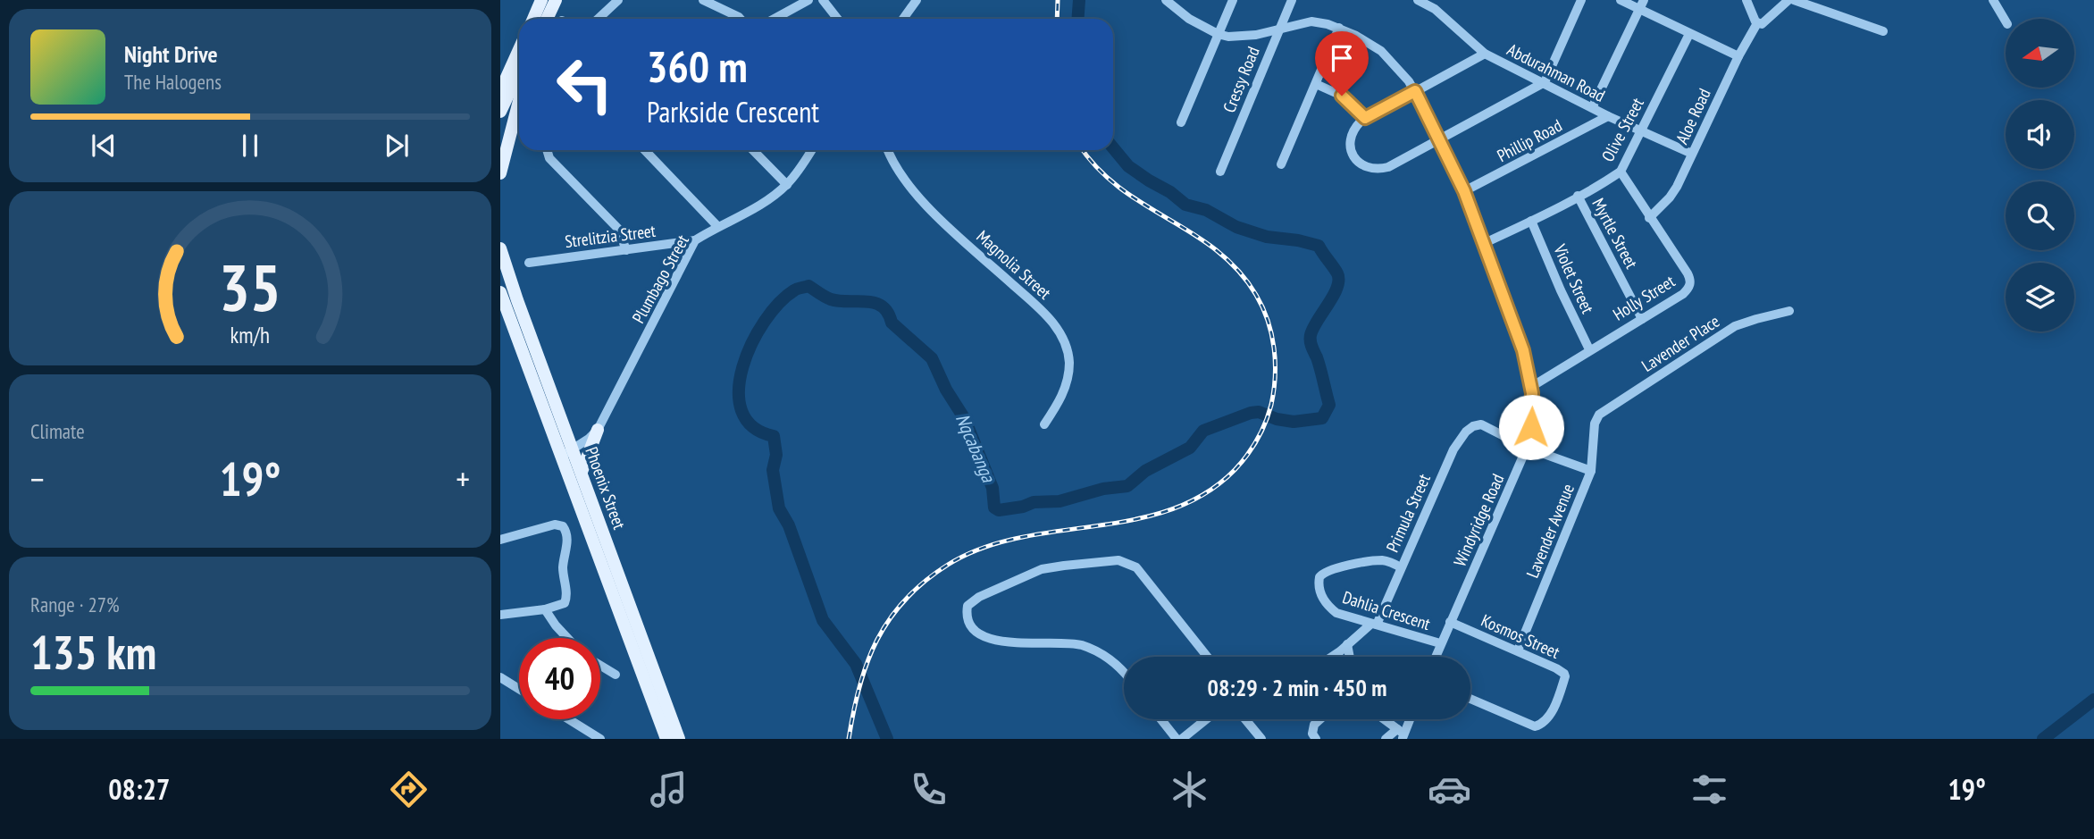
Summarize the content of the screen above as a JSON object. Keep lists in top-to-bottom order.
{
  "streets": {
    "main road": ["Phoenix Street"],
    "street": [
      "Abdurahman Road",
      "Cressy Road",
      "Aloe Road",
      "Olive Street",
      "Phillip Road",
      "Myrtle Street",
      "Strelitzia Street",
      "Magnolia Street",
      "Plumbago Street",
      "Violet Street",
      "Holly Street",
      "Lavender Place",
      "Primula Street",
      "Windyridge Road",
      "Lavender Avenue",
      "Dahlia Crescent",
      "Kosmos Street"
    ]
  },
  "crossings": [
    ["Abdurahman Road", "Aloe Road"],
    ["Abdurahman Road", "Olive Street"],
    ["Abdurahman Road", "Phillip Road"],
    ["Cressy Road", "Windyridge Road"],
    ["Aloe Road", "Holly Street"],
    ["Olive Street", "Myrtle Street"],
    ["Olive Street", "Violet Street"],
    ["Olive Street", "Holly Street"],
    ["Olive Street", "Windyridge Road"],
    ["Phillip Road", "Windyridge Road"],
    ["Myrtle Street", "Holly Street"],
    ["Strelitzia Street", "Plumbago Street"],
    ["Plumbago Street", "Phoenix Street"],
    ["Violet Street", "Holly Street"],
    ["Holly Street", "Windyridge Road"],
    ["Lavender Place", "Lavender Avenue"],
    ["Primula Street", "Windyridge Road"],
    ["Primula Street", "Dahlia Crescent"],
    ["Windyridge Road", "Dahlia Crescent"],
    ["Windyridge Road", "Kosmos Street"],
    ["Lavender Avenue", "Kosmos Street"]
  ],
  "water": ["Nqcabanga"],
  "north": "left",
  "page": {
    "turn": ["360 m", "Parkside Crescent"],
    "song": ["Night Drive", "The Halogens"],
    "tile": [
      "Climate",
      ["Range · 27%", "135 km"]
    ],
    "heat": ["−", "19°", "+"],
    "limit": "40",
    "trip": "08:29 · 2 min · 450 m",
    "tabs": ["08:27", "19°"],
    "gauge": ["35", "km/h"]
  }
}
